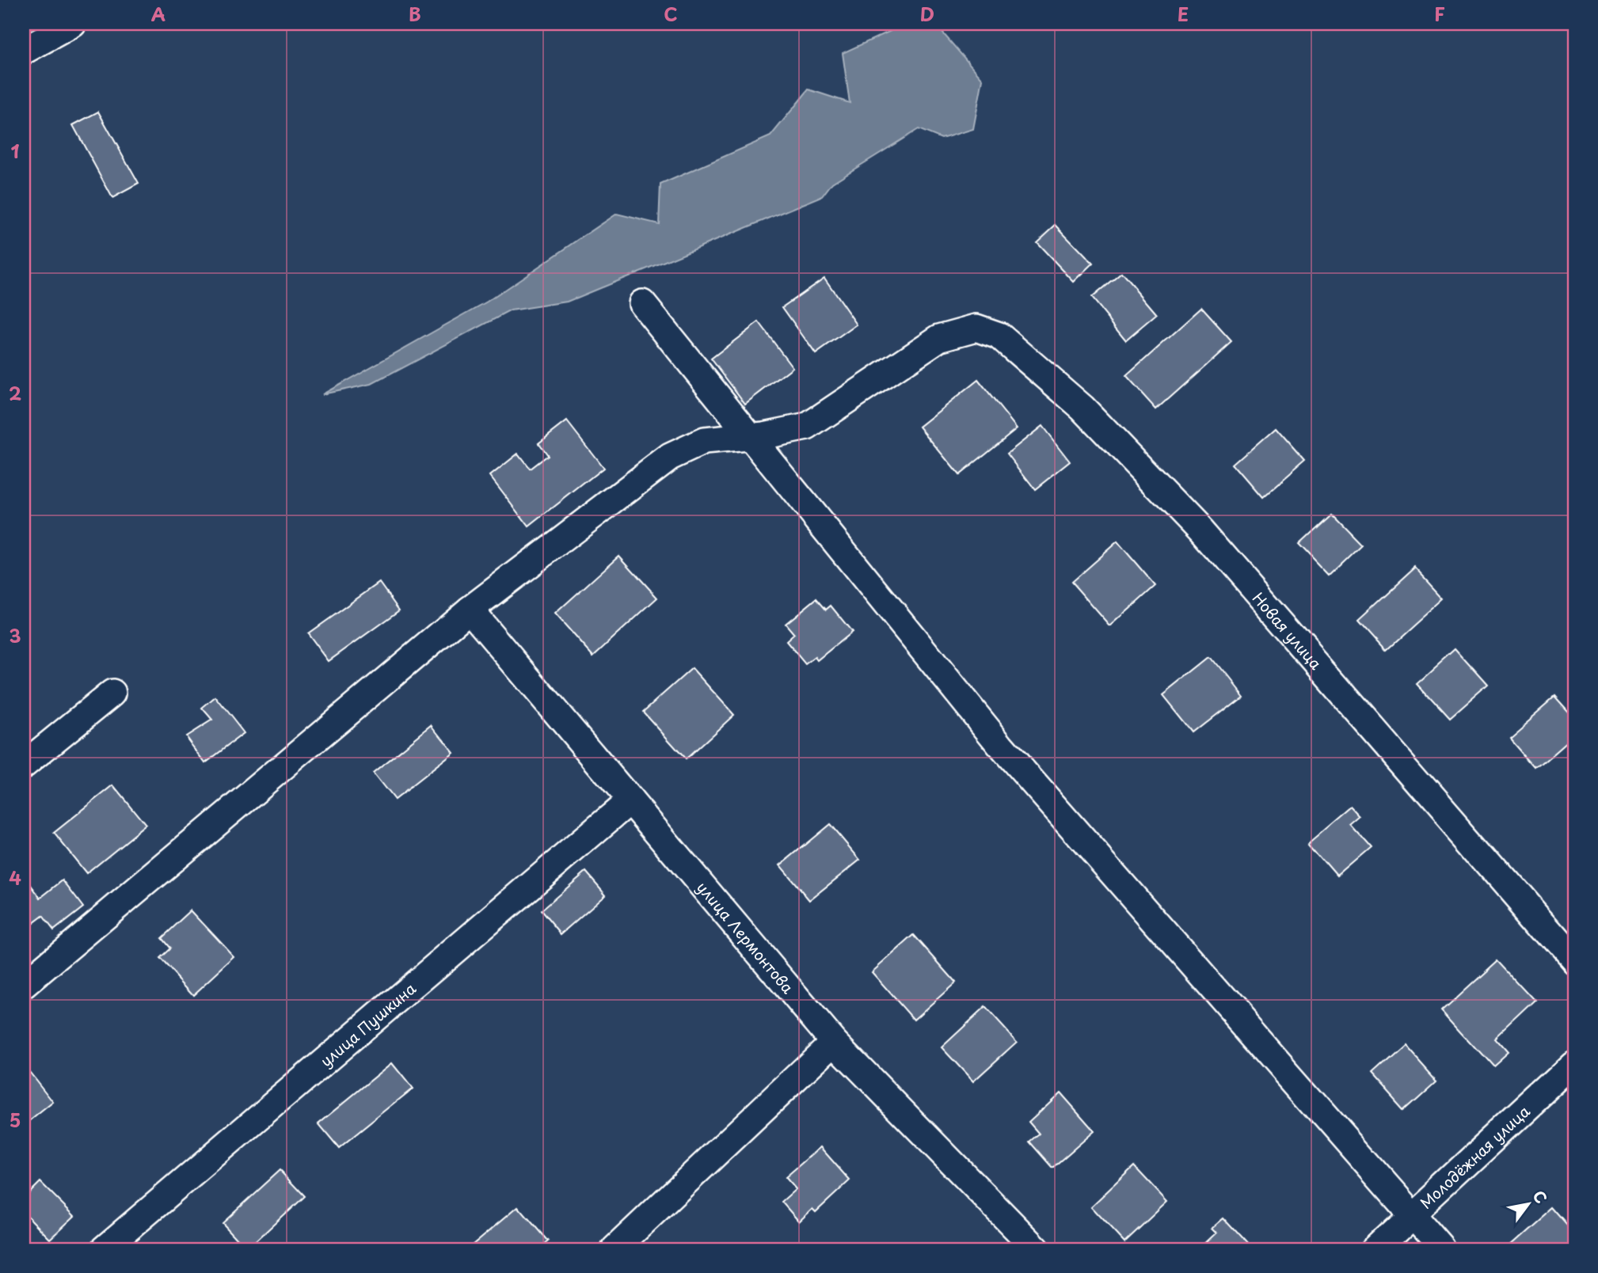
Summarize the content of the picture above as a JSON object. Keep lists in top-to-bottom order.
{
  "streets": {
    "street": [
      "Новая улица",
      "улица Лермонтова",
      "улица Пушкина",
      "Молодёжная улица"
    ]
  },
  "crossings": [
    ["улица Лермонтова", "улица Пушкина"]
  ],
  "north": "top right",
  "grid": {
    "columns": [
      "A",
      "B",
      "C",
      "D",
      "E",
      "F"
    ],
    "rows": [
      "1",
      "2",
      "3",
      "4",
      "5"
    ]
  }
}
